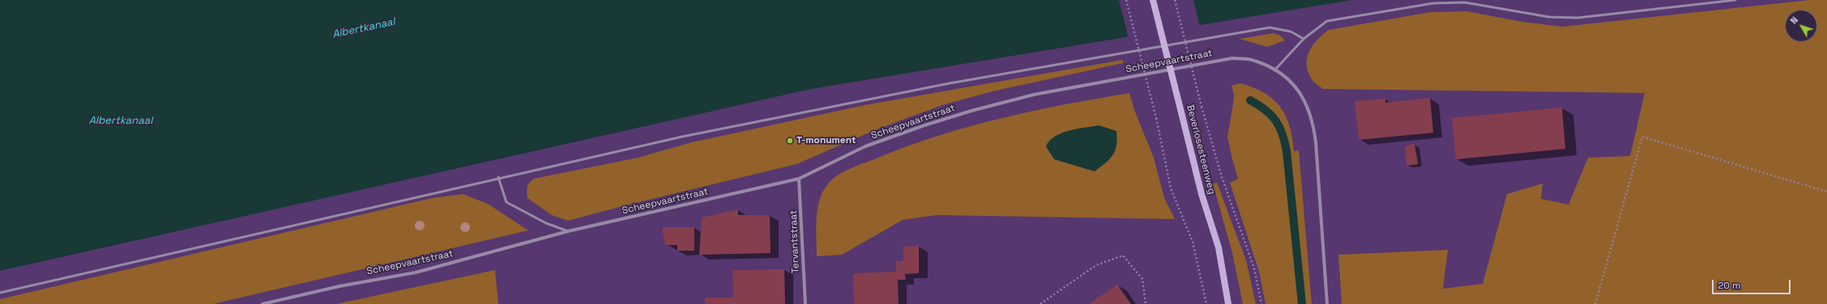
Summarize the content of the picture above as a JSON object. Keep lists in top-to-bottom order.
{
  "streets": {
    "street": ["Scheepvaartstraat", "Beverlosesteenweg", "Tervantstraat"]
  },
  "crossings": [
    ["Scheepvaartstraat", "Tervantstraat"]
  ],
  "water": ["Albertkanaal"],
  "places": ["T-monument"],
  "scale_bar": "20 m",
  "north": "top left"
}
